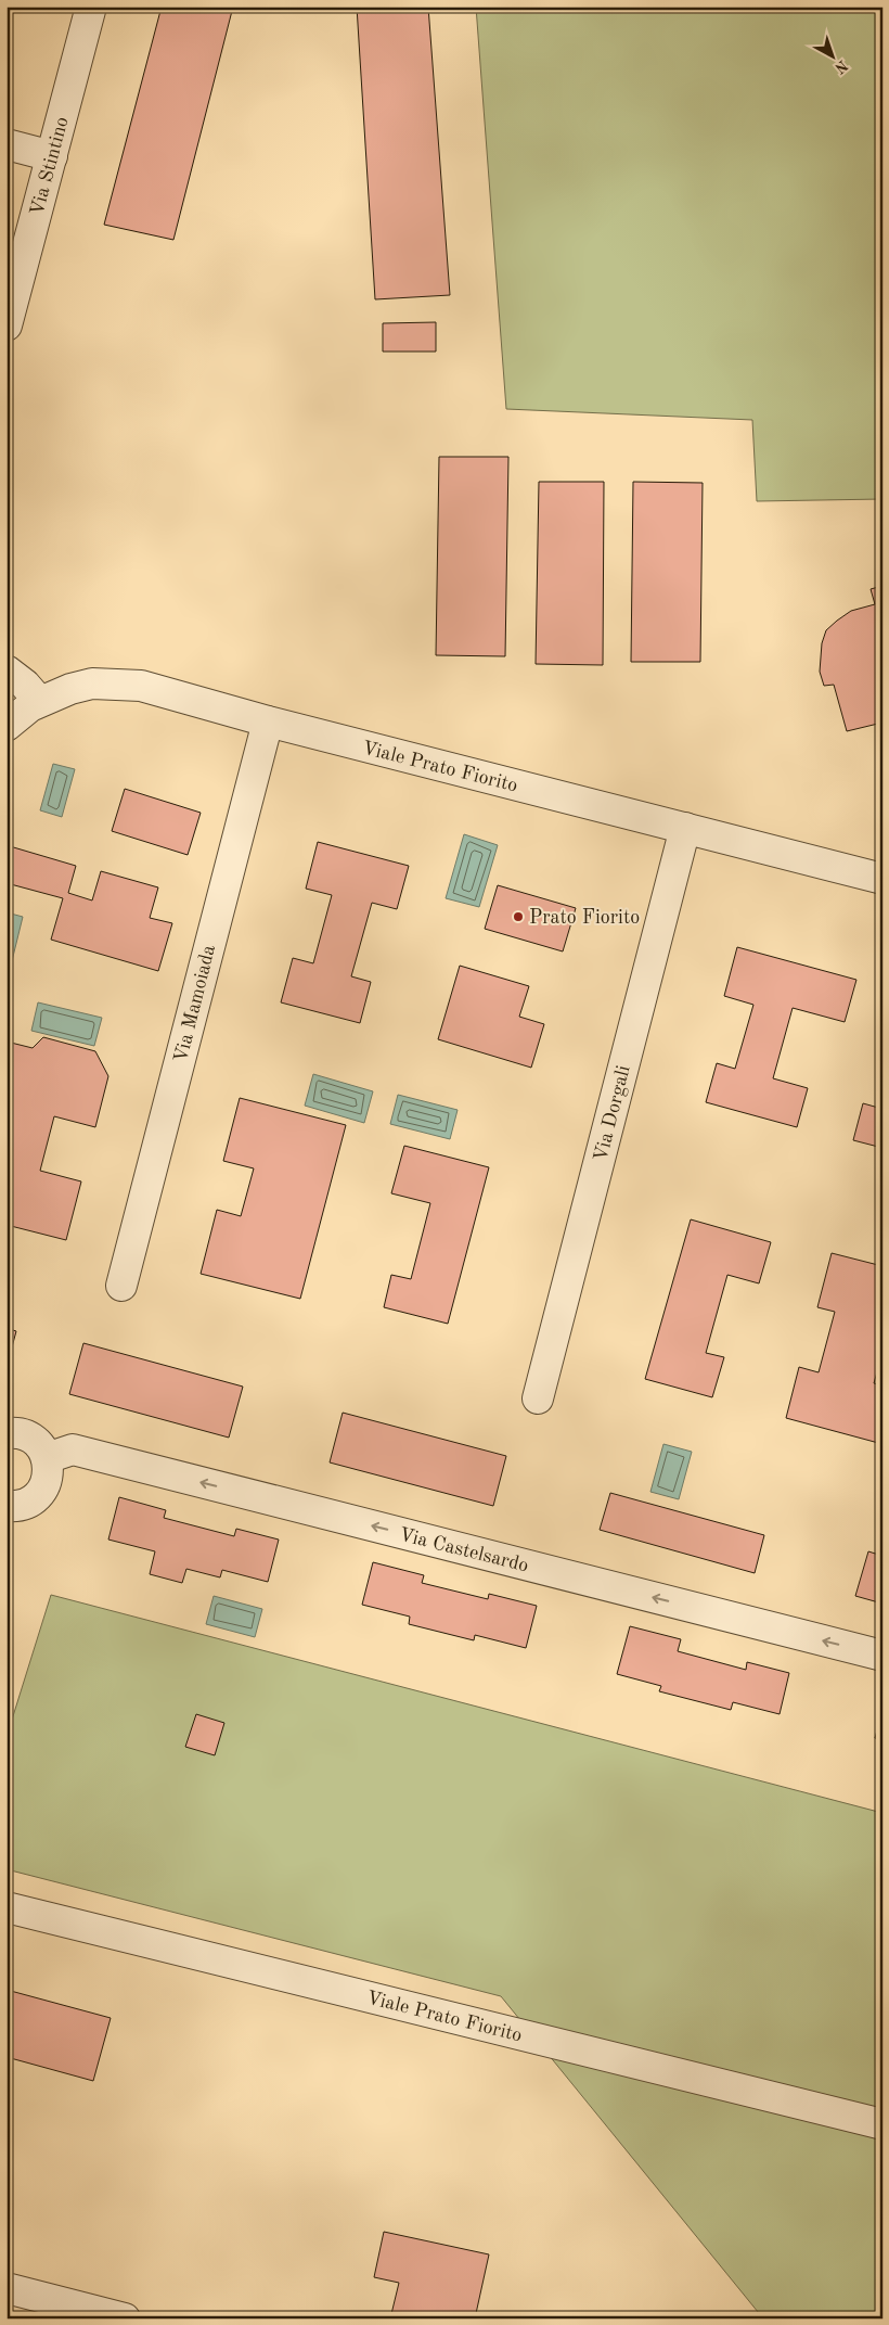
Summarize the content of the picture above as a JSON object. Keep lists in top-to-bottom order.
{
  "streets": {
    "street": [
      "Via Stintino",
      "Viale Prato Fiorito",
      "Via Mamoiada",
      "Via Dorgali",
      "Via Castelsardo"
    ]
  },
  "crossings": [
    ["Viale Prato Fiorito", "Via Mamoiada"],
    ["Viale Prato Fiorito", "Via Dorgali"]
  ],
  "one_way": ["Via Castelsardo"],
  "places": ["Prato Fiorito"],
  "north": "bottom right"
}
